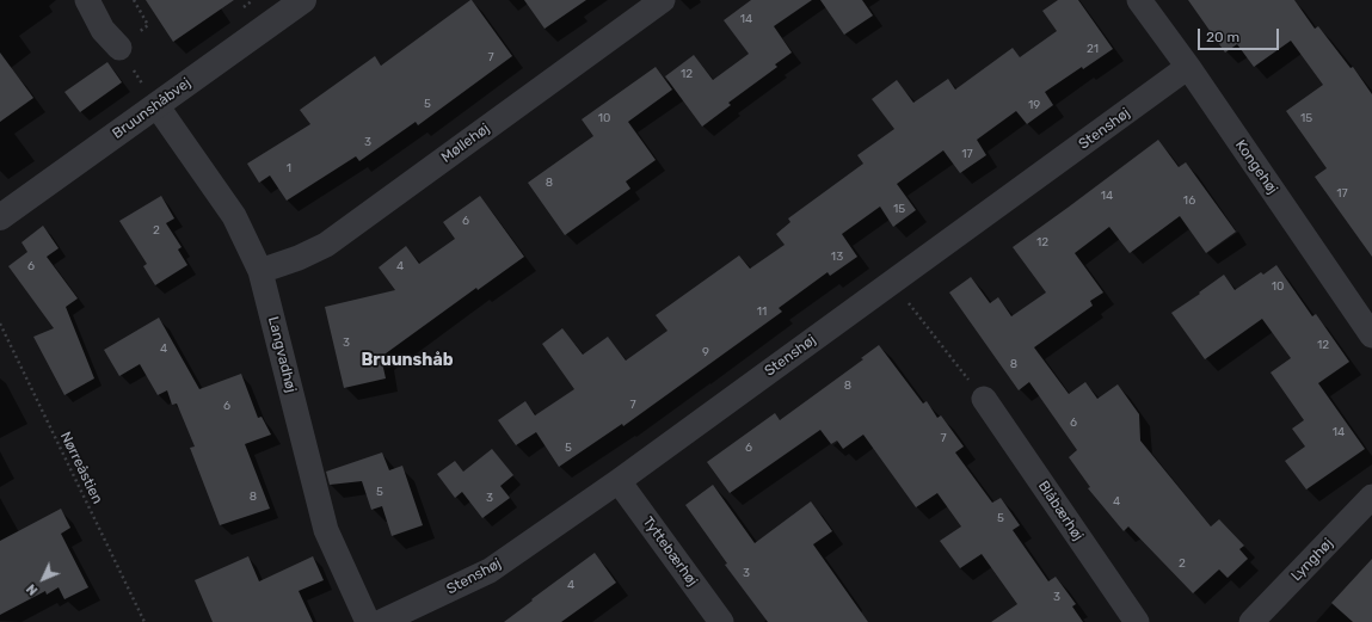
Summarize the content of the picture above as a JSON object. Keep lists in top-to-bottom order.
{
  "streets": {
    "street": [
      "Bruunshåbvej",
      "Stenshøj",
      "Møllehøj",
      "Kongehøj",
      "Langvadhøj",
      "Blåbærhøj",
      "Tyttebærhøj",
      "Lynghøj"
    ],
    "path": ["Nørreåstien"]
  },
  "crossings": [
    ["Bruunshåbvej", "Langvadhøj"],
    ["Stenshøj", "Kongehøj"],
    ["Stenshøj", "Tyttebærhøj"],
    ["Møllehøj", "Langvadhøj"]
  ],
  "districts": ["Bruunshåb"],
  "house_numbers": [
    "14",
    "21",
    "7",
    "12",
    "5",
    "19",
    "10",
    "15",
    "3",
    "17",
    "1",
    "8",
    "17",
    "14",
    "16",
    "15",
    "6",
    "2",
    "12",
    "13",
    "6",
    "4",
    "10",
    "11",
    "3",
    "12",
    "4",
    "9",
    "8",
    "8",
    "7",
    "6",
    "6",
    "14",
    "7",
    "5",
    "6",
    "5",
    "8",
    "3",
    "4",
    "5",
    "2",
    "3",
    "4",
    "3"
  ],
  "scale_bar": "20 m",
  "north": "bottom left"
}
